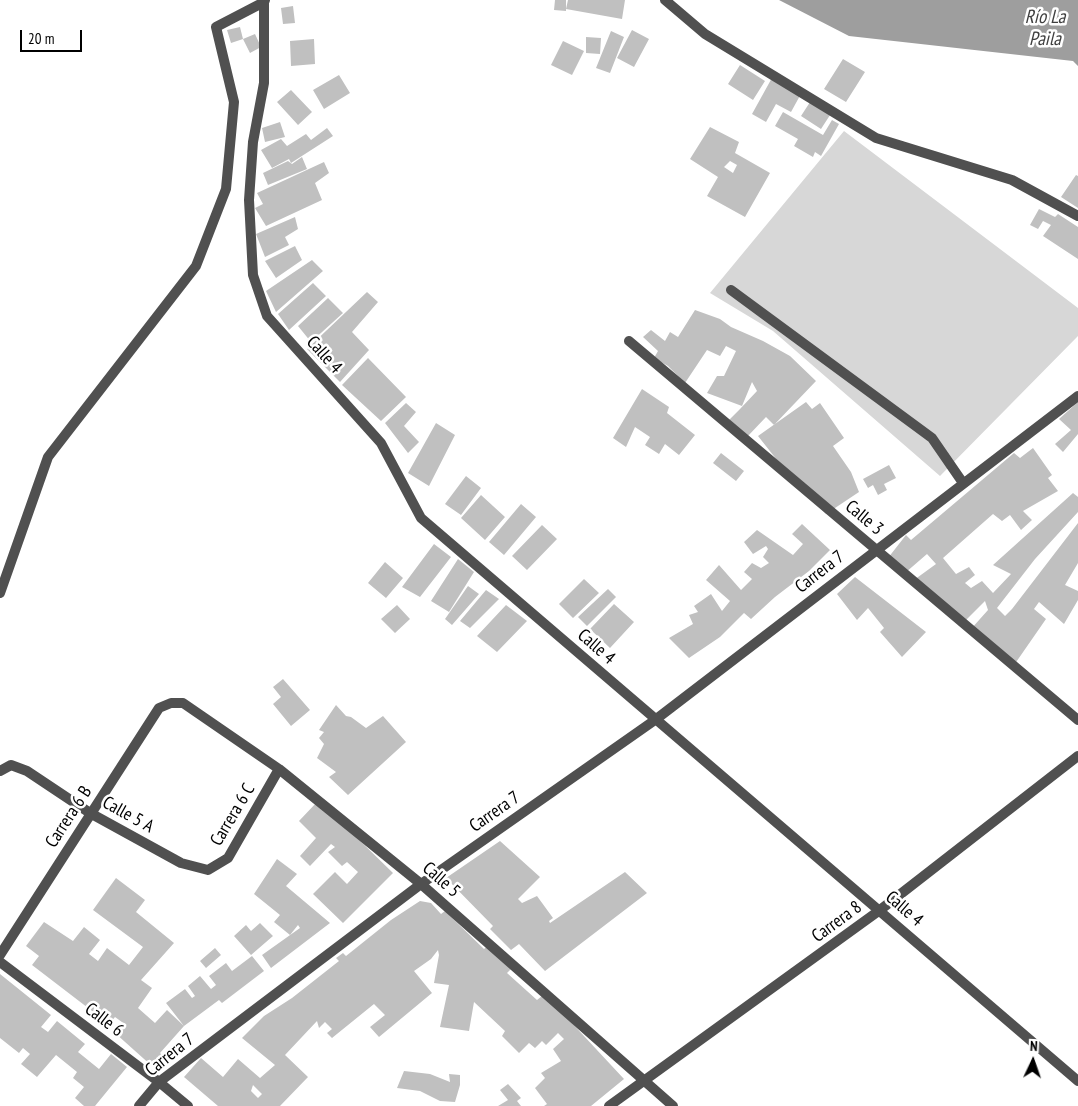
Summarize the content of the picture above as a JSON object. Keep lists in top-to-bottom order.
{
  "streets": {
    "street": [
      "Calle 4",
      "Calle 3",
      "Carrera 7",
      "Calle 5 A",
      "Carrera 6 C",
      "Carrera 6 B",
      "Calle 5",
      "Carrera 8",
      "Calle 6"
    ]
  },
  "crossings": [
    ["Calle 4", "Carrera 7"],
    ["Calle 4", "Carrera 8"],
    ["Calle 3", "Carrera 7"],
    ["Carrera 7", "Calle 5"],
    ["Carrera 7", "Calle 6"],
    ["Calle 5 A", "Carrera 6 C"],
    ["Calle 5 A", "Carrera 6 B"],
    ["Carrera 6 C", "Calle 5"],
    ["Carrera 6 B", "Calle 5"],
    ["Calle 5", "Carrera 8"]
  ],
  "water": ["Río La Paila"],
  "scale_bar": "20 m",
  "north": "top"
}
